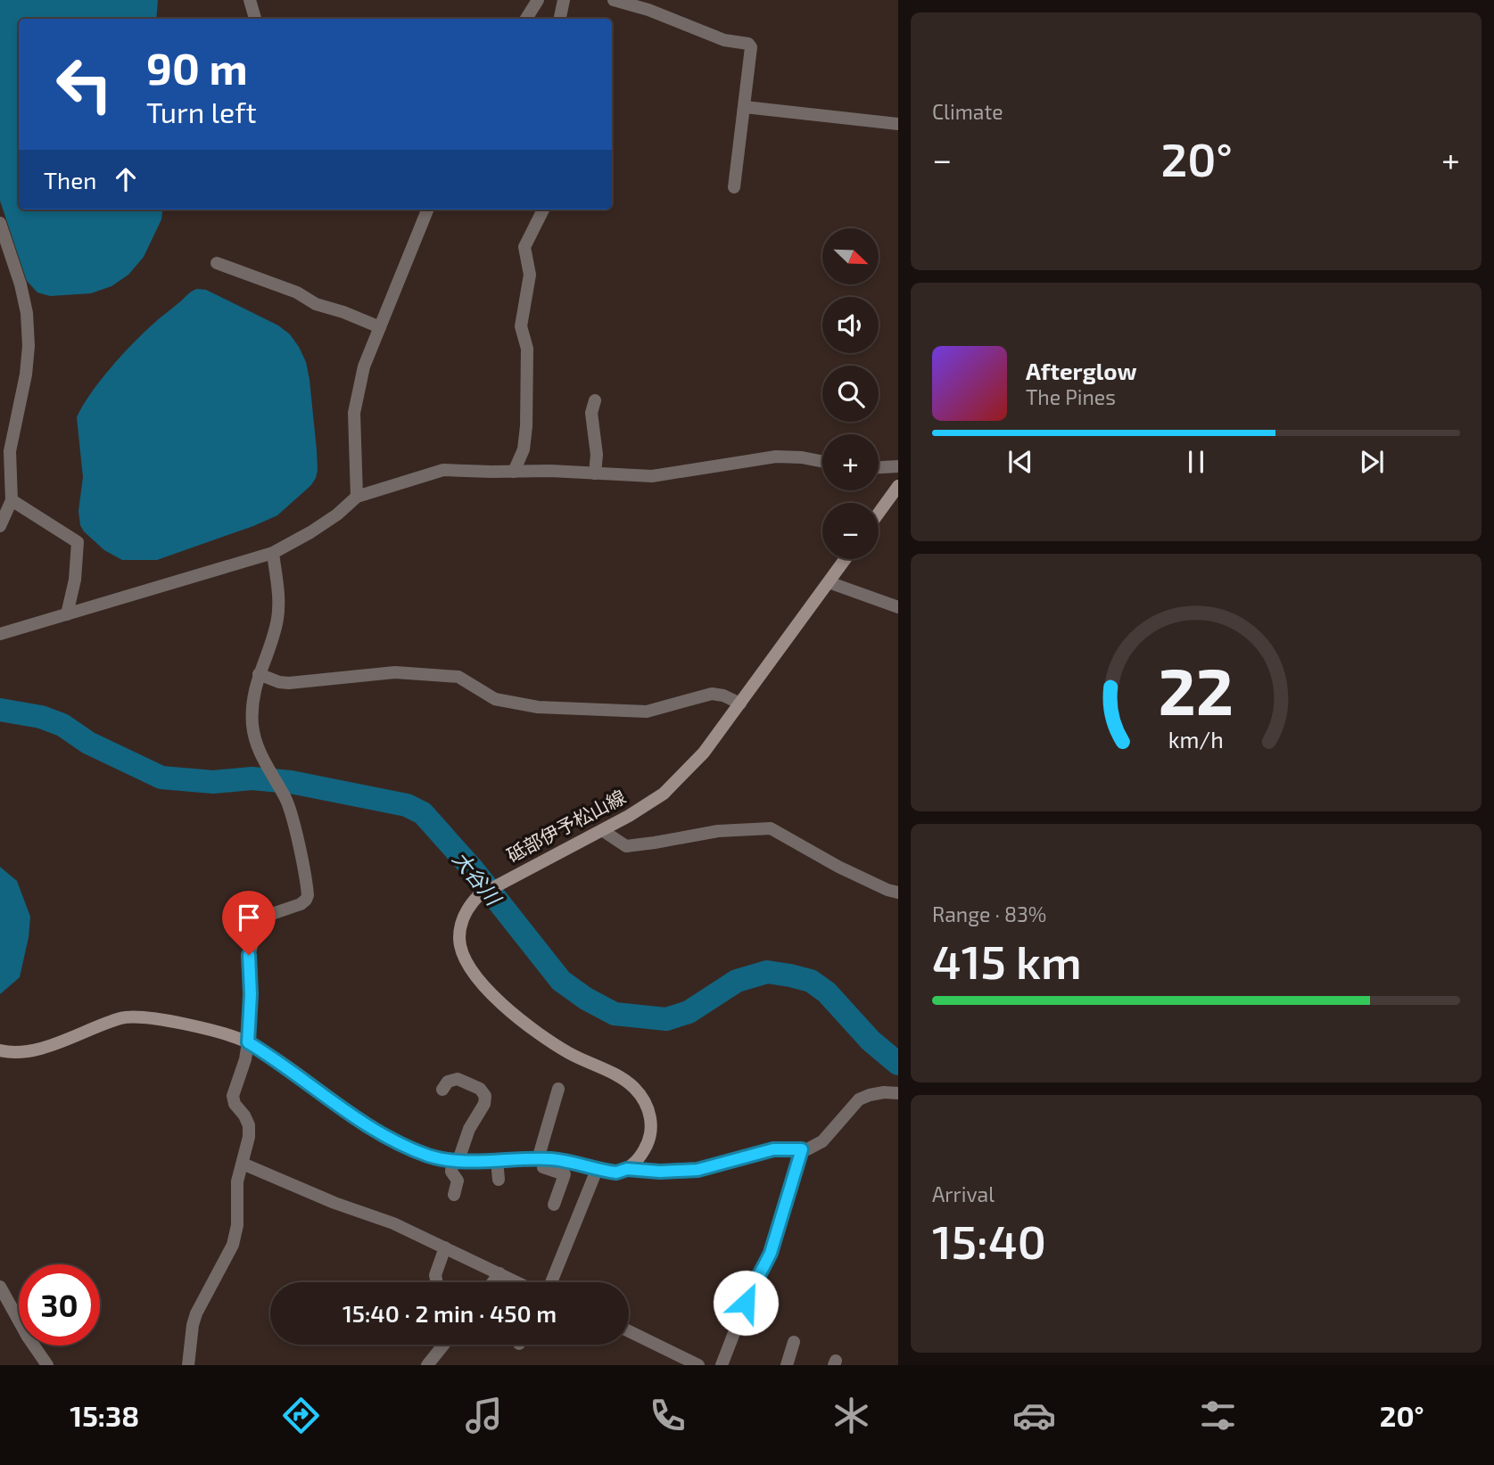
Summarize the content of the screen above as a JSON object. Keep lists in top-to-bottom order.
{
  "streets": {
    "main road": ["砥部伊予松山線"]
  },
  "water": ["大谷川"],
  "north": "bottom right",
  "page": {
    "tile": [
      "Climate",
      ["Range · 83%", "415 km"],
      ["Arrival", "15:40"]
    ],
    "turn": ["90 m", "Turn left"],
    "heat": ["−", "20°", "+"],
    "then": "Then",
    "map_buttons": ["+", "−"],
    "song": ["Afterglow", "The Pines"],
    "limit": "30",
    "trip": "15:40 · 2 min · 450 m",
    "tabs": ["15:38", "20°"],
    "gauge": ["22", "km/h"]
  }
}
